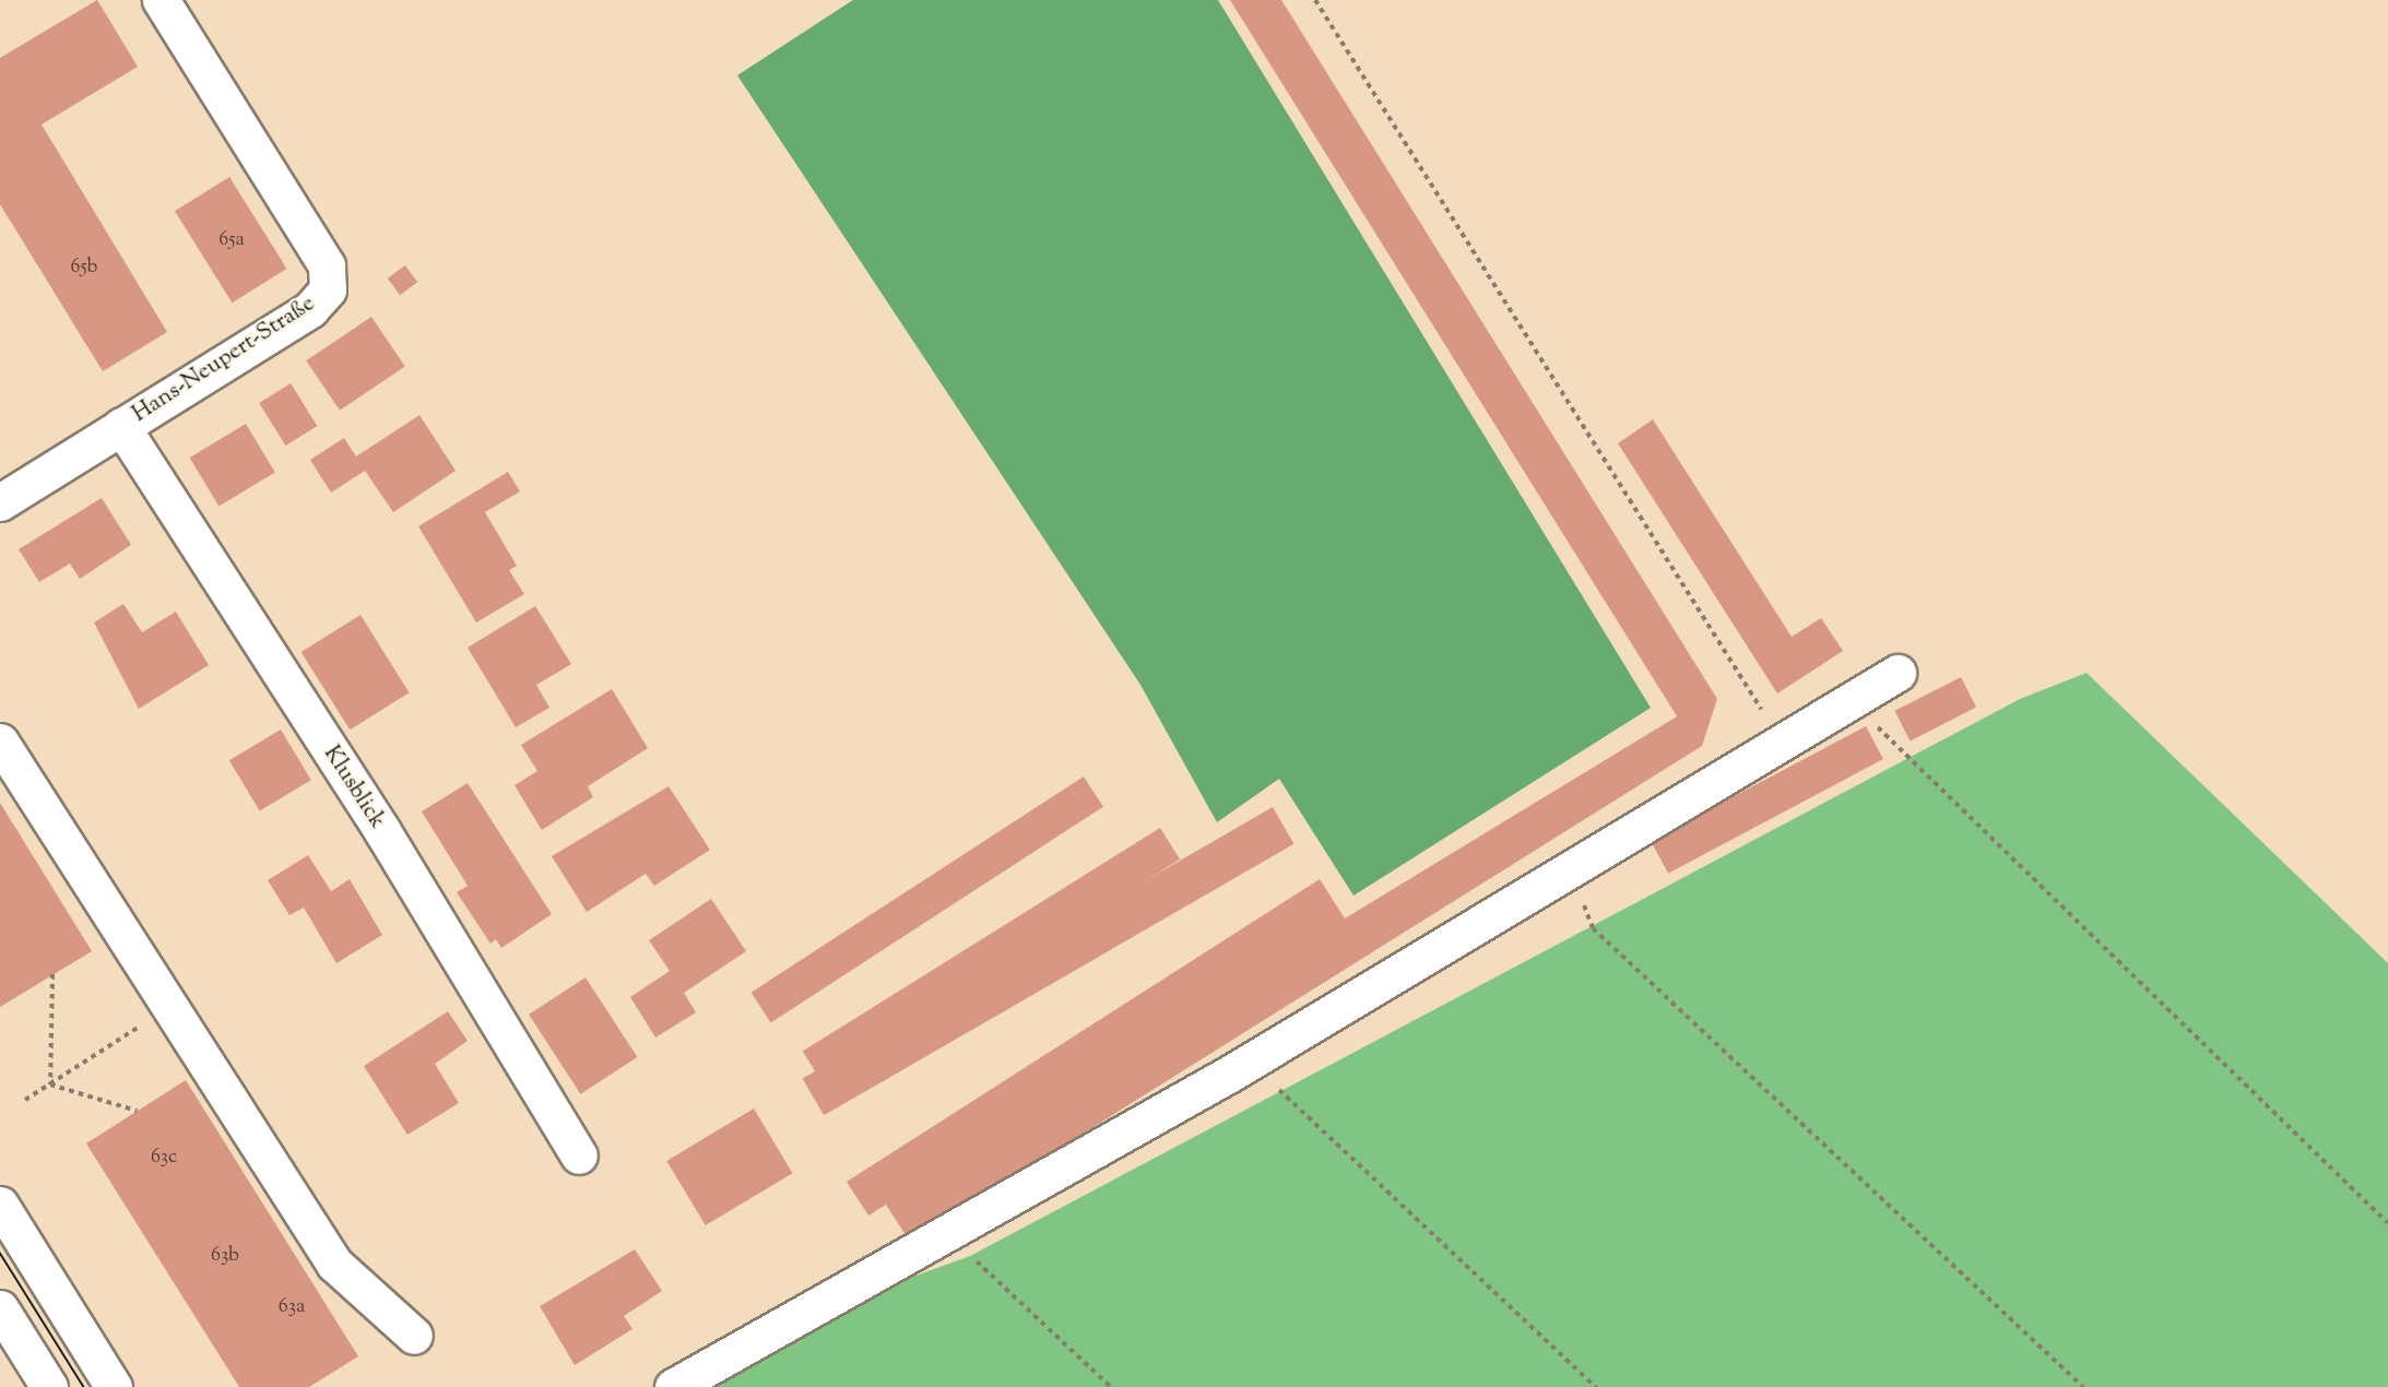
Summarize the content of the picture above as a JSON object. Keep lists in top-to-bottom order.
{
  "streets": {
    "street": ["Hans-Neupert-Straße", "Klusblick"]
  },
  "crossings": [
    ["Hans-Neupert-Straße", "Klusblick"]
  ],
  "house_numbers": [
    "65a",
    "65b",
    "63c",
    "63b",
    "63a"
  ]
}
